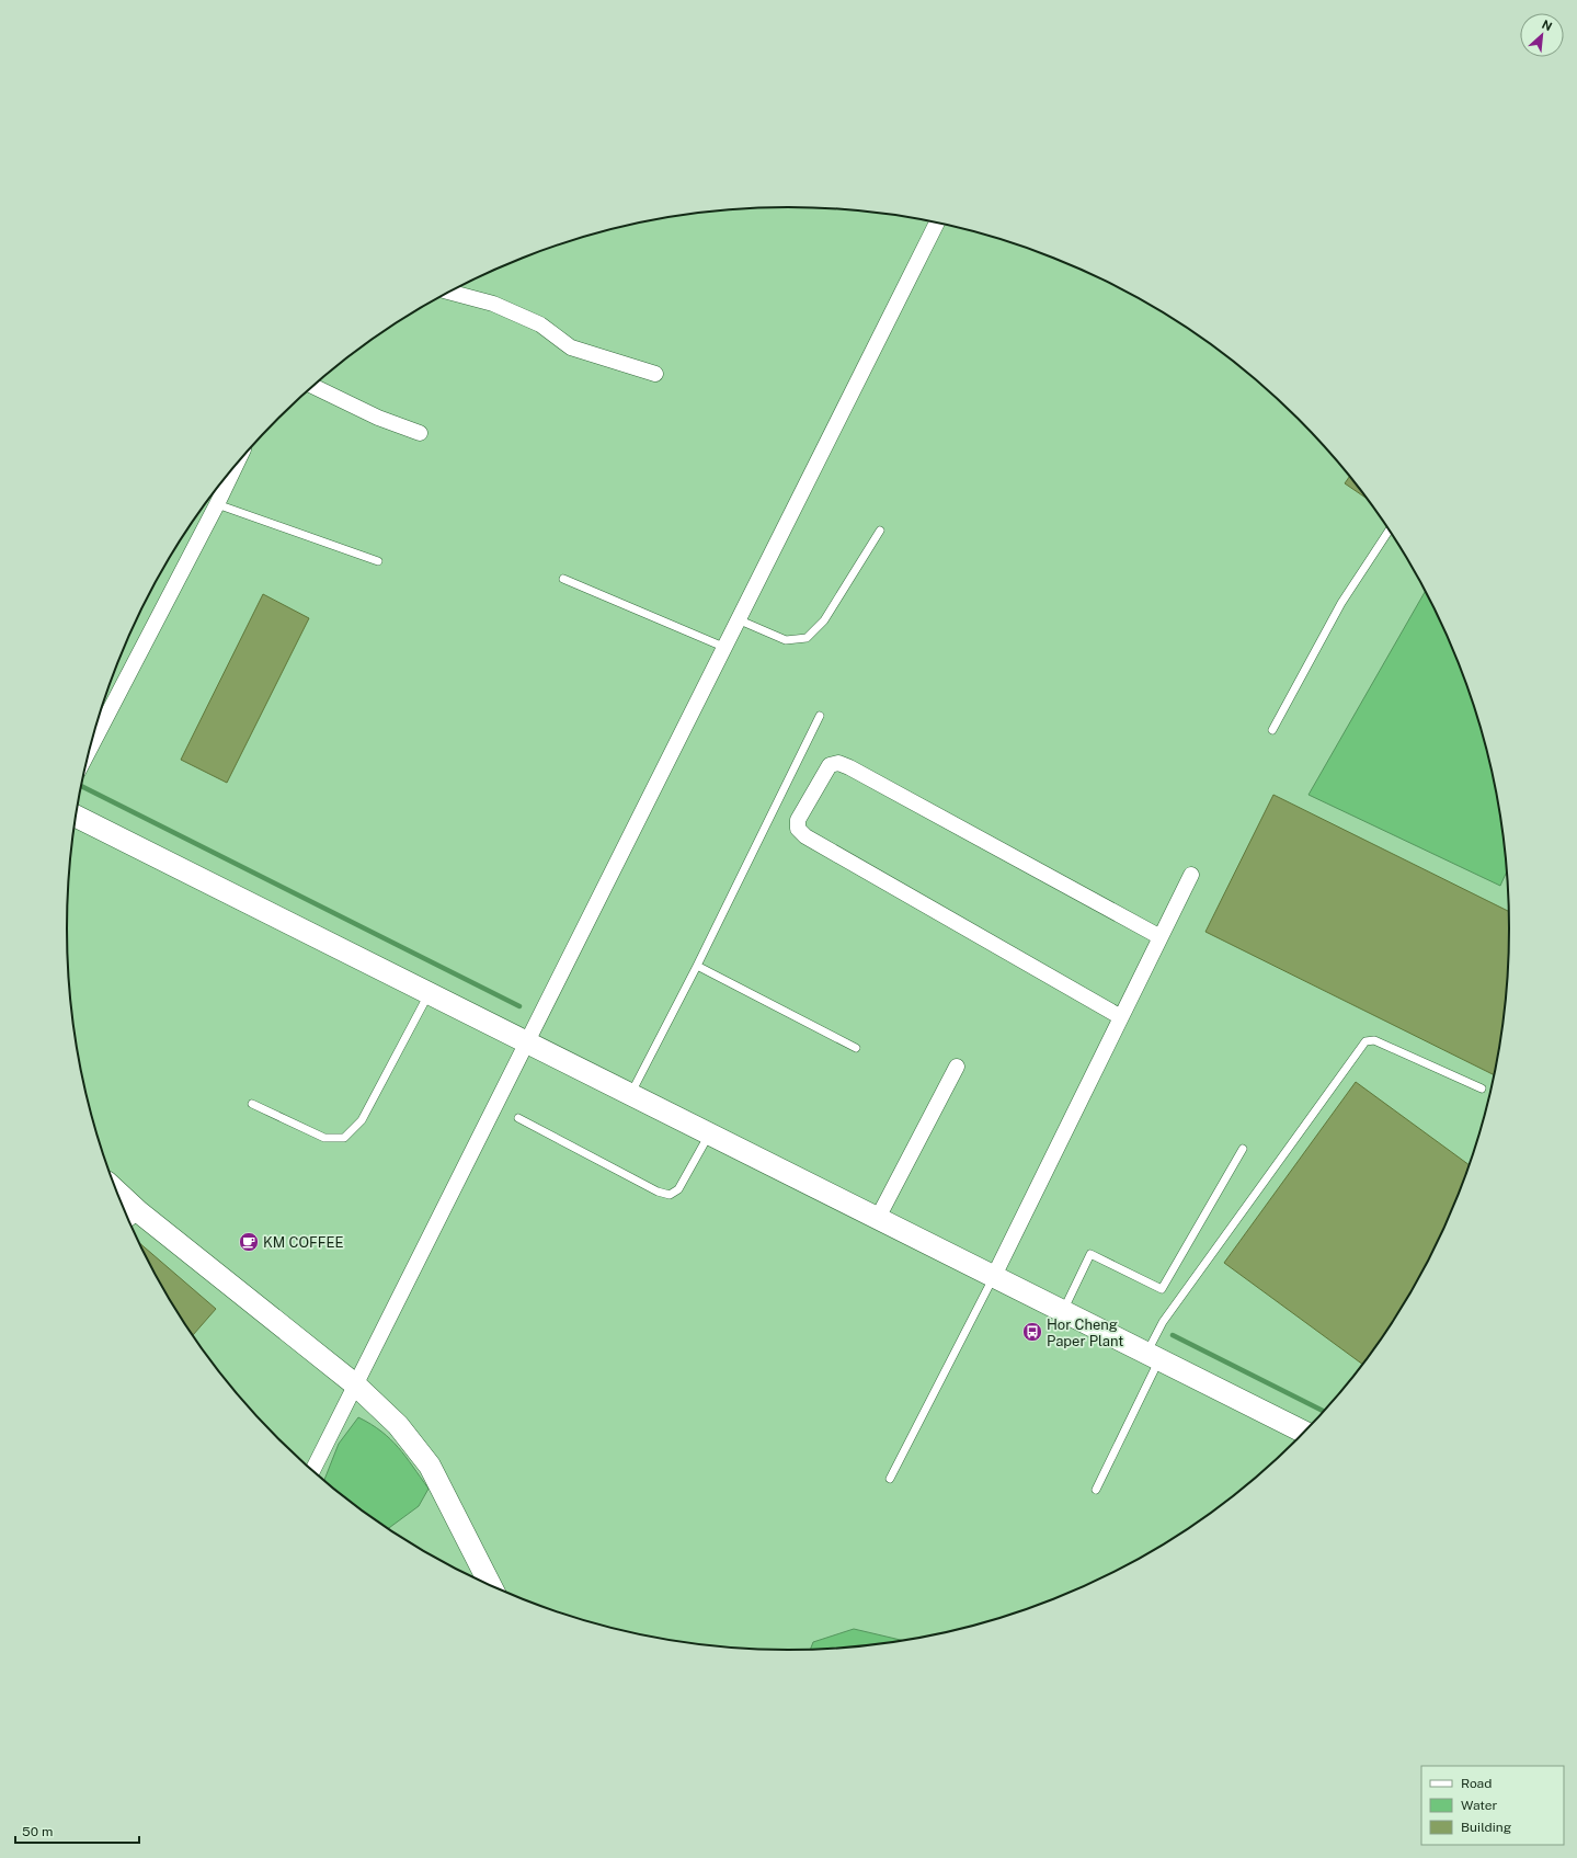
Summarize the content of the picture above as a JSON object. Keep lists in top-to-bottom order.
{
  "places": {
    "cafe": ["KM COFFEE"],
    "bus stop": ["Hor Cheng Paper Plant"]
  },
  "legend": ["Road", "Water", "Building"],
  "scale_bar": "50 m",
  "north": "top right"
}
